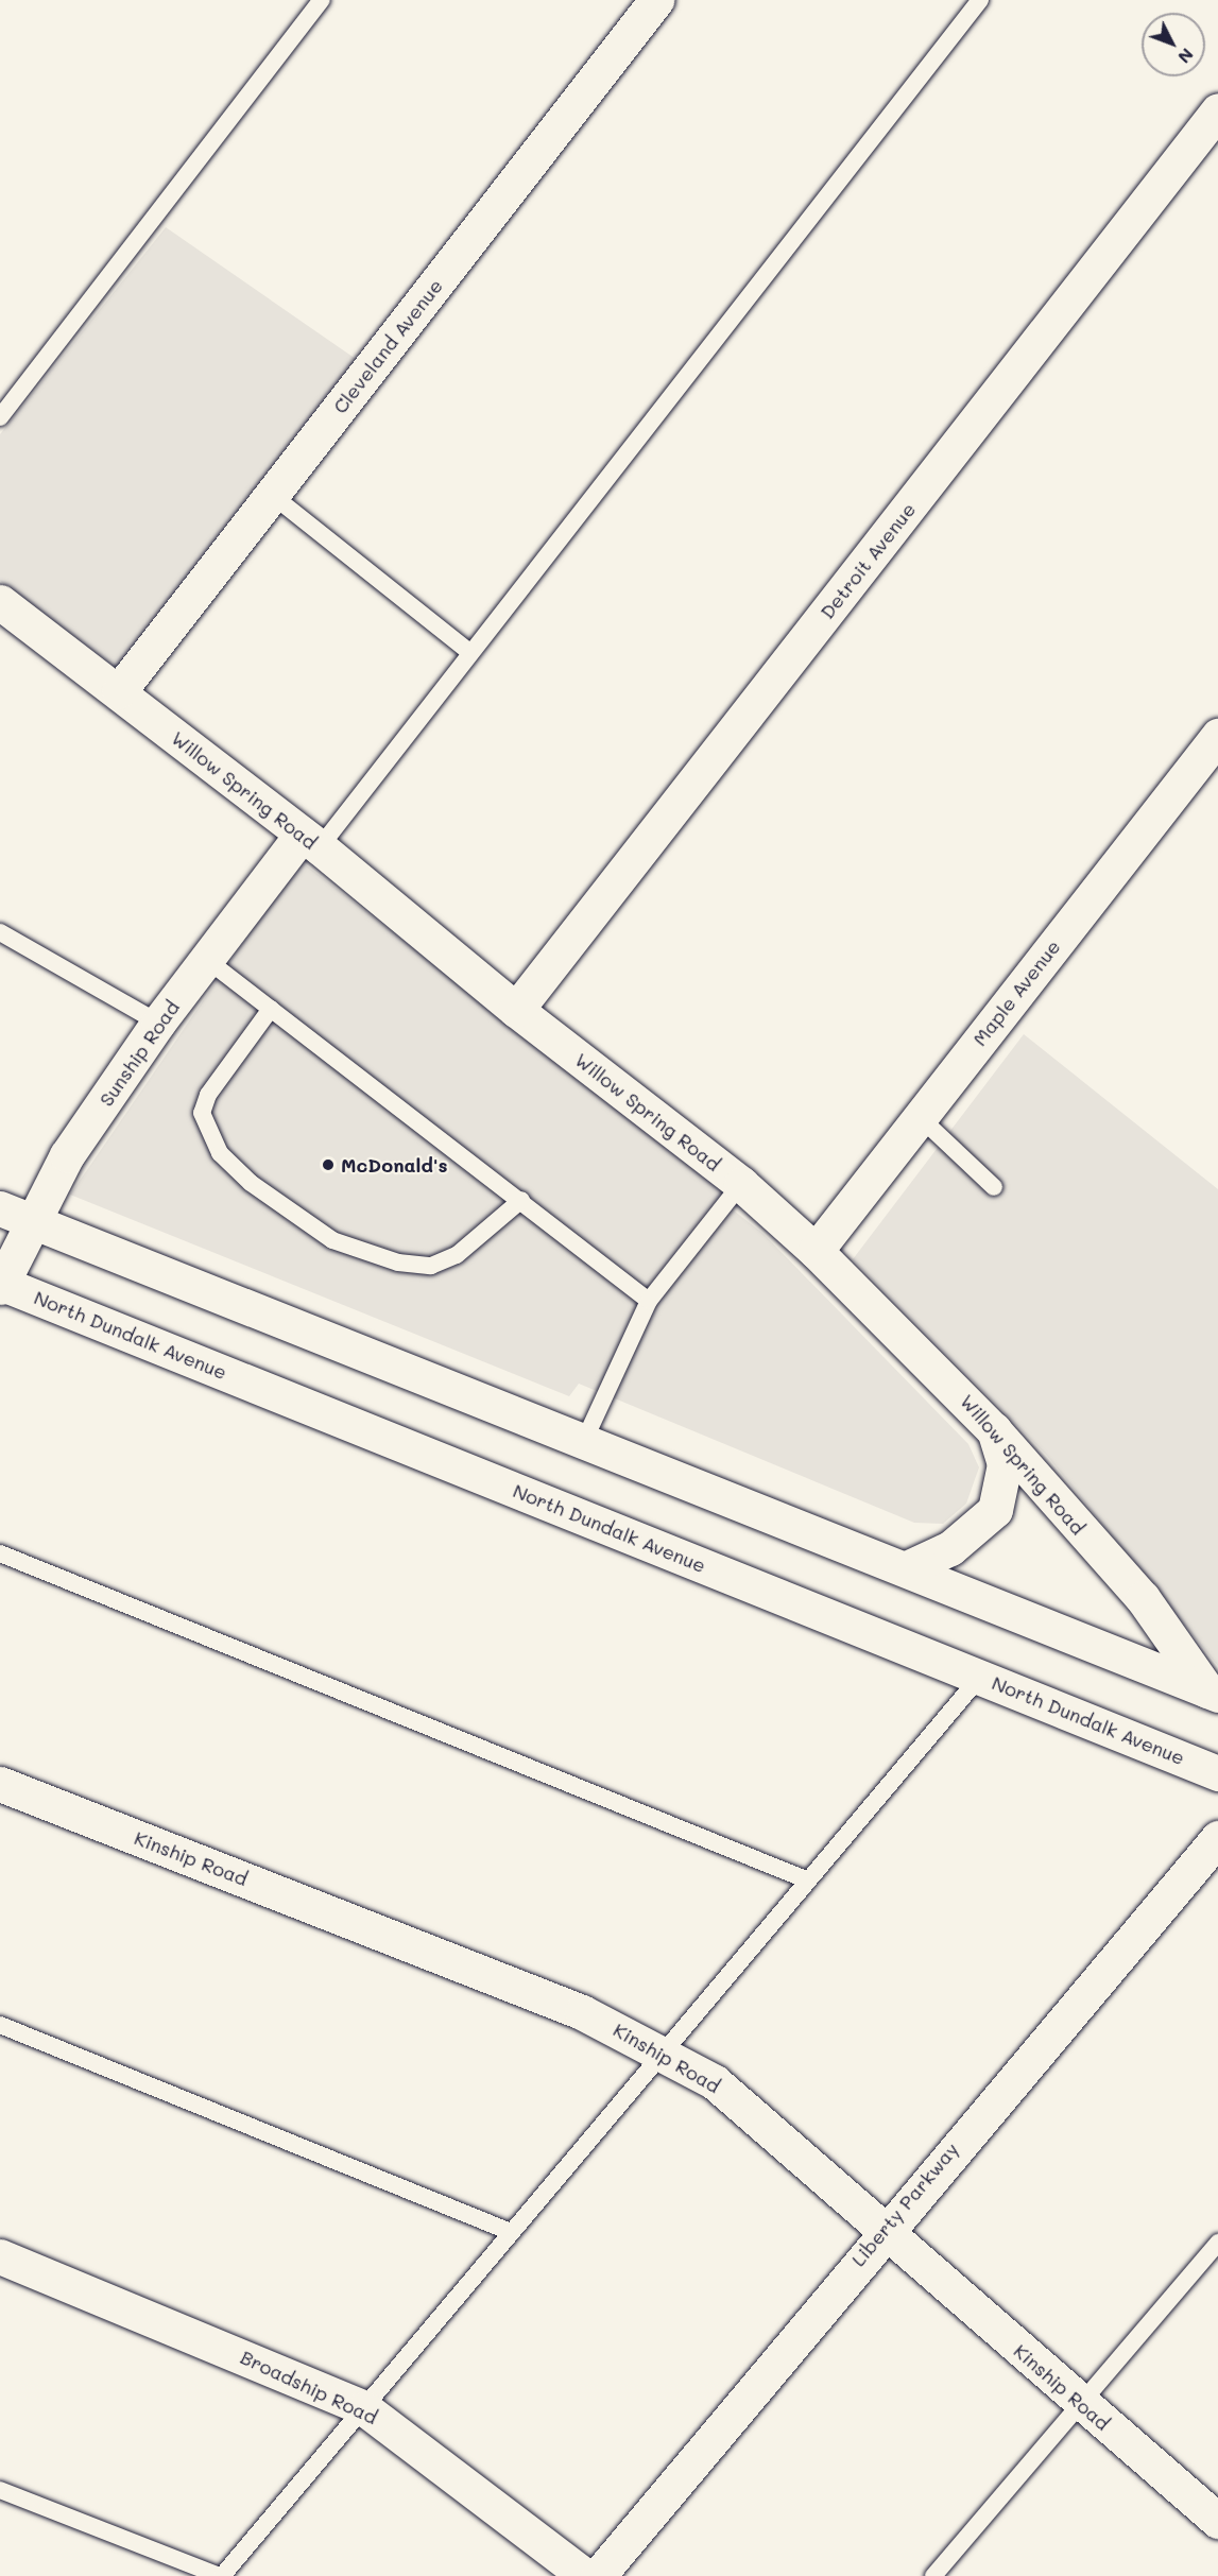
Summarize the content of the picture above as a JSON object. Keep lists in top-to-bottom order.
{
  "streets": {
    "street": [
      "Cleveland Avenue",
      "Detroit Avenue",
      "Willow Spring Road",
      "Maple Avenue",
      "Sunship Road",
      "North Dundalk Avenue",
      "Kinship Road",
      "Liberty Parkway",
      "Broadship Road"
    ]
  },
  "crossings": [
    ["Cleveland Avenue", "Willow Spring Road"],
    ["Detroit Avenue", "Willow Spring Road"],
    ["Willow Spring Road", "Maple Avenue"],
    ["Willow Spring Road", "Sunship Road"],
    ["Sunship Road", "North Dundalk Avenue"],
    ["Kinship Road", "Liberty Parkway"]
  ],
  "places": ["McDonald's"],
  "north": "bottom right"
}
